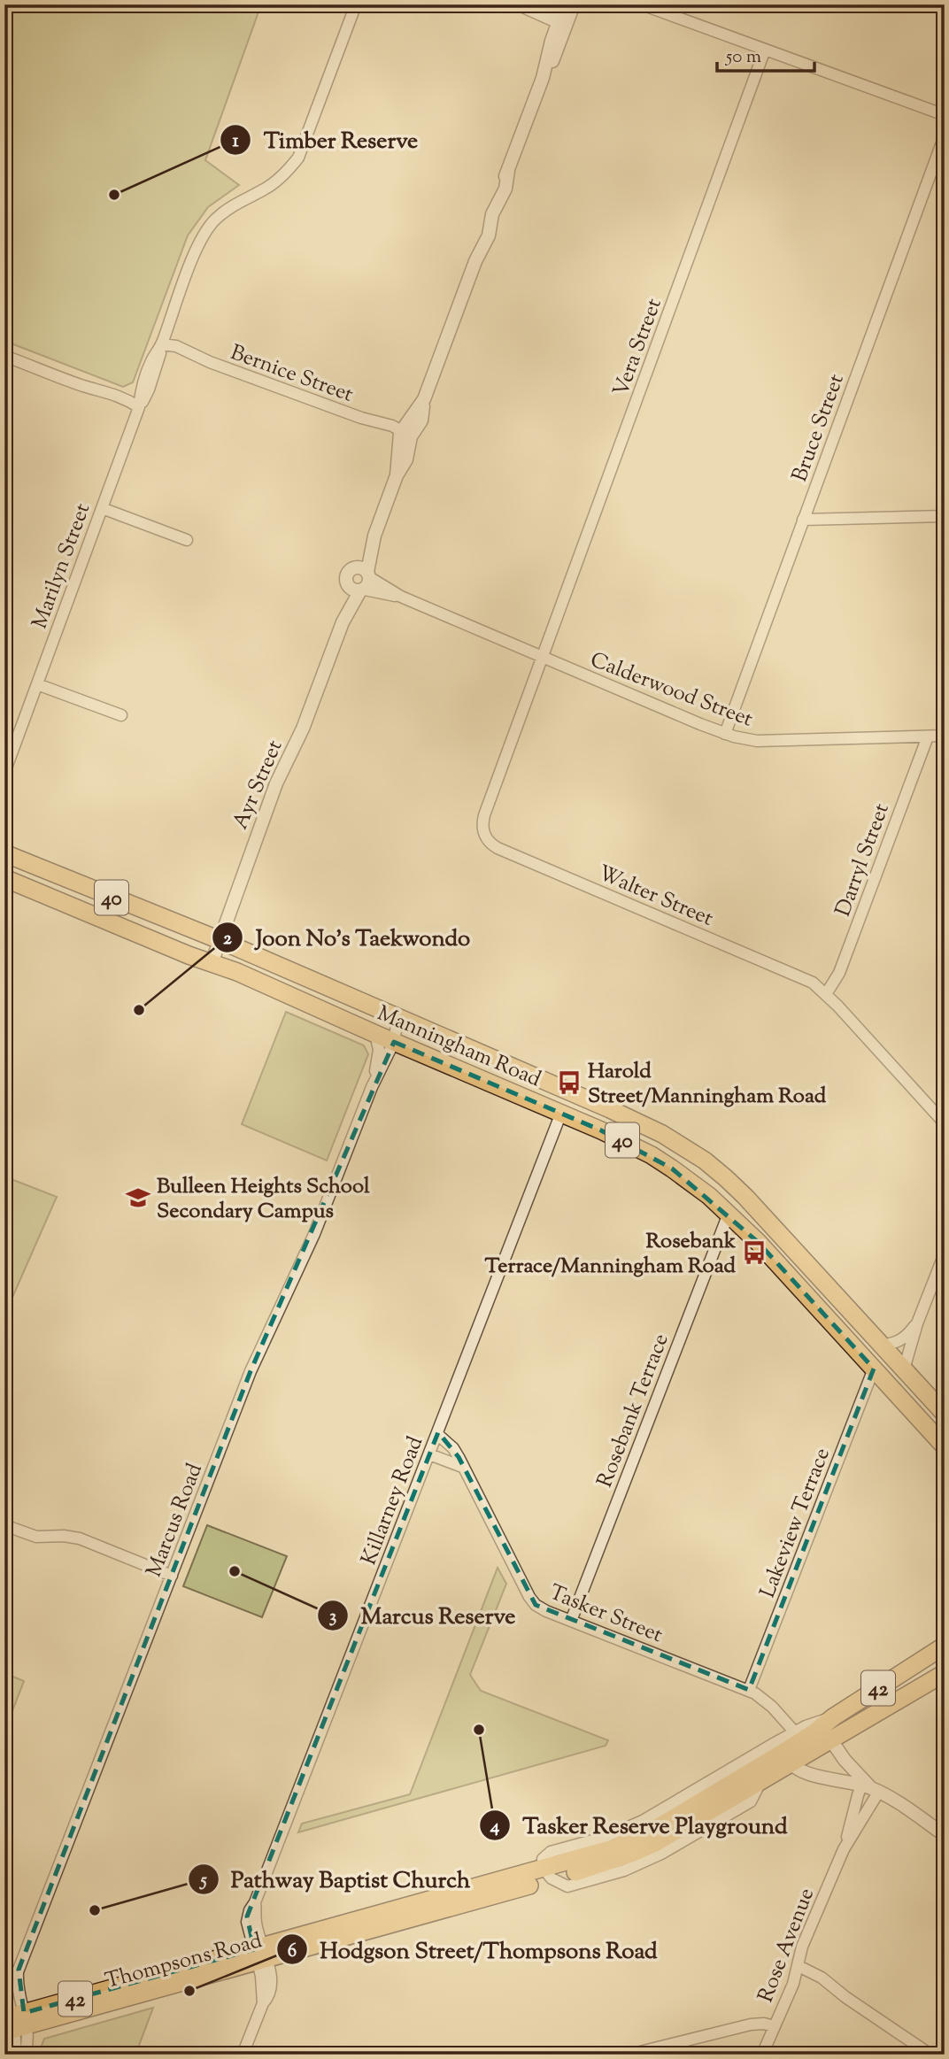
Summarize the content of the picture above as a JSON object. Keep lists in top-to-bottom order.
{
  "streets": {
    "main road": [
      "40",
      "Manningham Road",
      "42",
      "Thompsons Road"
    ],
    "street": [
      "Vera Street",
      "Bernice Street",
      "Bruce Street",
      "Marilyn Street",
      "Calderwood Street",
      "Ayr Street",
      "Darryl Street",
      "Walter Street",
      "Rosebank Terrace",
      "Killarney Road",
      "Marcus Road",
      "Lakeview Terrace",
      "Tasker Street",
      "Rose Avenue"
    ]
  },
  "crossings": [
    ["Vera Street", "Calderwood Street"],
    ["Vera Street", "Walter Street"],
    ["Bernice Street", "Marilyn Street"],
    ["Bernice Street", "Ayr Street"],
    ["Bruce Street", "Calderwood Street"],
    ["Calderwood Street", "Ayr Street"],
    ["Calderwood Street", "Darryl Street"],
    ["Calderwood Street", "Walter Street"],
    ["Ayr Street", "Manningham Road"],
    ["Darryl Street", "Walter Street"],
    ["Manningham Road", "Rosebank Terrace"],
    ["Manningham Road", "Killarney Road"],
    ["Manningham Road", "Marcus Road"],
    ["Manningham Road", "Lakeview Terrace"],
    ["Rosebank Terrace", "Tasker Street"],
    ["Killarney Road", "Tasker Street"],
    ["Killarney Road", "Thompsons Road"],
    ["Marcus Road", "Thompsons Road"],
    ["Lakeview Terrace", "Tasker Street"],
    ["Tasker Street", "Thompsons Road"]
  ],
  "places": {
    "other": [
      "Timber Reserve",
      "Joon No's Taekwondo",
      "Marcus Reserve",
      "Tasker Reserve Playground",
      "Pathway Baptist Church",
      "Hodgson Street/Thompsons Road"
    ],
    "bus stop": ["Harold Street/Manningham Road", "Rosebank Terrace/Manningham Road"],
    "school or university": ["Bulleen Heights School Secondary Campus"]
  },
  "scale_bar": "50 m"
}
